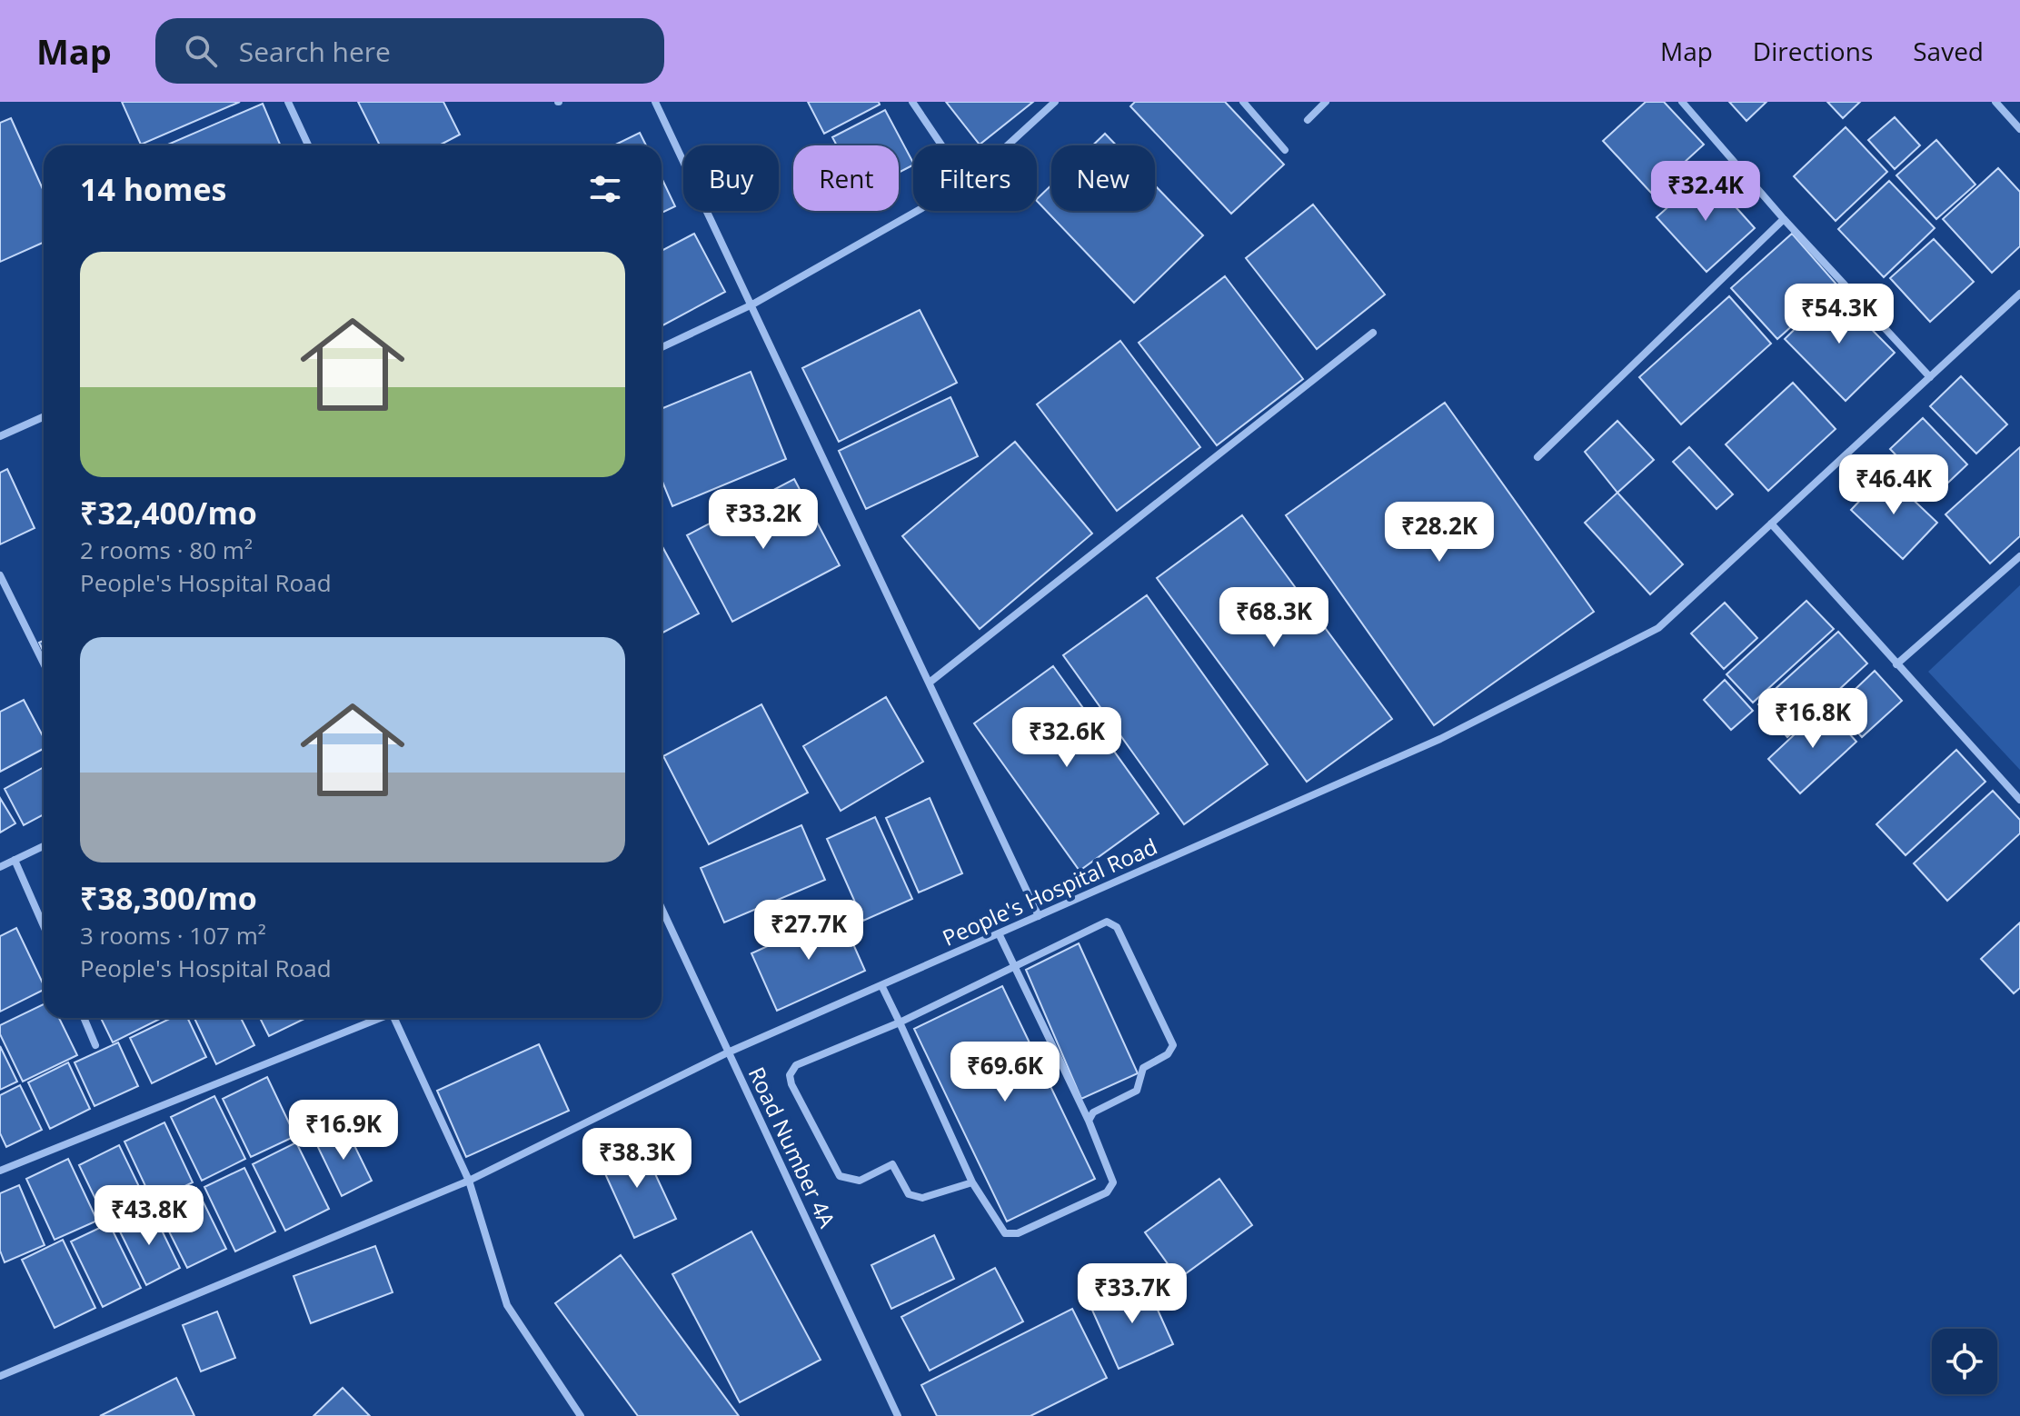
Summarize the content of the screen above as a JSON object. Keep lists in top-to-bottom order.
{
  "streets": {
    "street": ["People's Hospital Road", "Road Number 4A"]
  },
  "crossings": [
    ["People's Hospital Road", "Road Number 4A"]
  ],
  "page": {
    "header": "Map",
    "search": "Search here",
    "nav": ["Map", "Directions", "Saved"],
    "chip": [
      "Buy",
      "Rent",
      "Filters",
      "New"
    ],
    "heading": "14 homes",
    "price": [
      "₹32.4K",
      "₹54.3K",
      "₹46.4K",
      "₹33.2K",
      "₹28.2K",
      "₹68.3K",
      "₹16.8K",
      "₹32.6K",
      "₹27.7K",
      "₹69.6K",
      "₹16.9K",
      "₹38.3K",
      "₹43.8K",
      "₹33.7K"
    ],
    "list": [
      {
        "name": "₹32,400/mo",
        "note": "2 rooms · 80 m² · People's Hospital Road"
      },
      {
        "name": "₹38,300/mo",
        "note": "3 rooms · 107 m² · People's Hospital Road"
      }
    ]
  }
}
